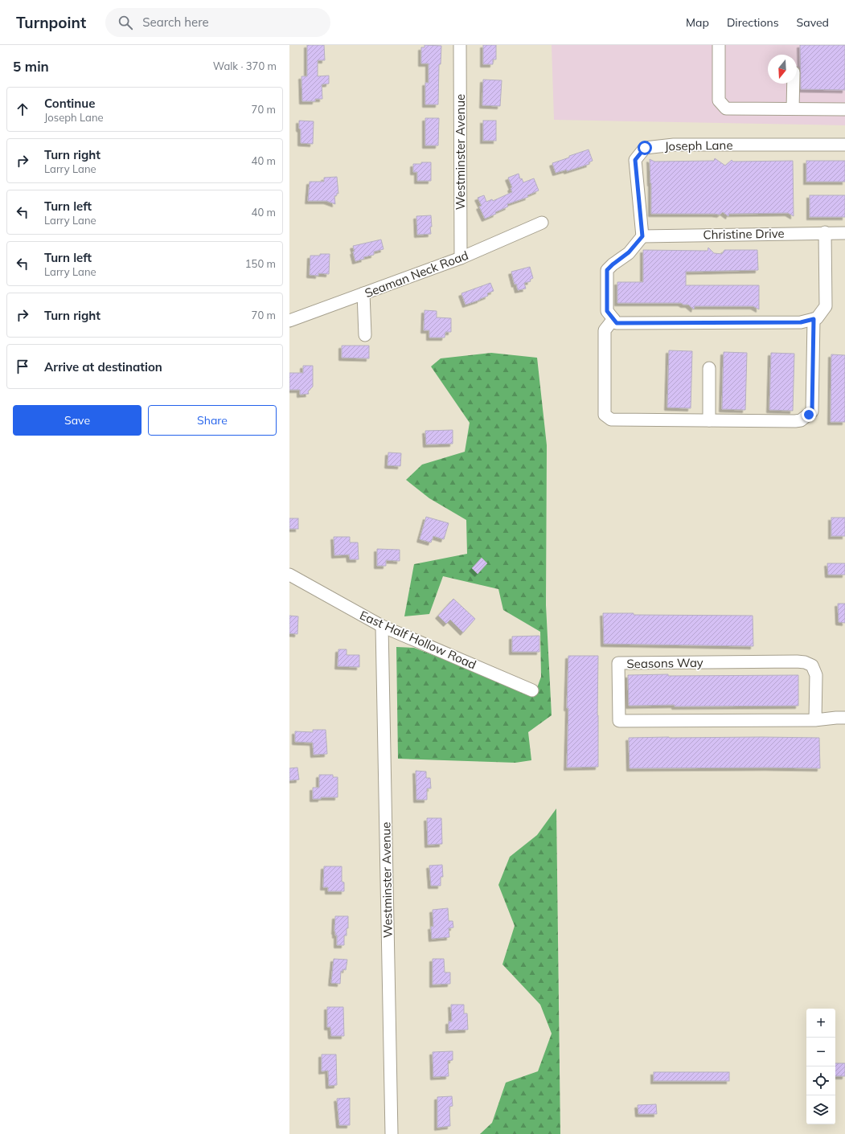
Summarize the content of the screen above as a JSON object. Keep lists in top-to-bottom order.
{
  "streets": {
    "street": [
      "Joseph Lane",
      "Westminster Avenue",
      "Christine Drive",
      "Seaman Neck Road",
      "East Half Hollow Road",
      "Seasons Way"
    ]
  },
  "crossings": [
    ["Joseph Lane", "Christine Drive"],
    ["Westminster Avenue", "Seaman Neck Road"],
    ["Westminster Avenue", "East Half Hollow Road"]
  ],
  "north": "bottom",
  "page": {
    "header": "Turnpoint",
    "search": "Search here",
    "nav": ["Map", "Directions", "Saved"],
    "heading": ["5 min", "Walk · 370 m"],
    "list": [
      ["Continue", "Joseph Lane", "70 m"],
      ["Turn right", "Larry Lane", "40 m"],
      ["Turn left", "Larry Lane", "40 m"],
      ["Turn left", "Larry Lane", "150 m"],
      ["Turn right", "70 m"],
      "Arrive at destination"
    ],
    "buttons": ["Save", "Share"],
    "map_buttons": ["+", "−"]
  }
}
